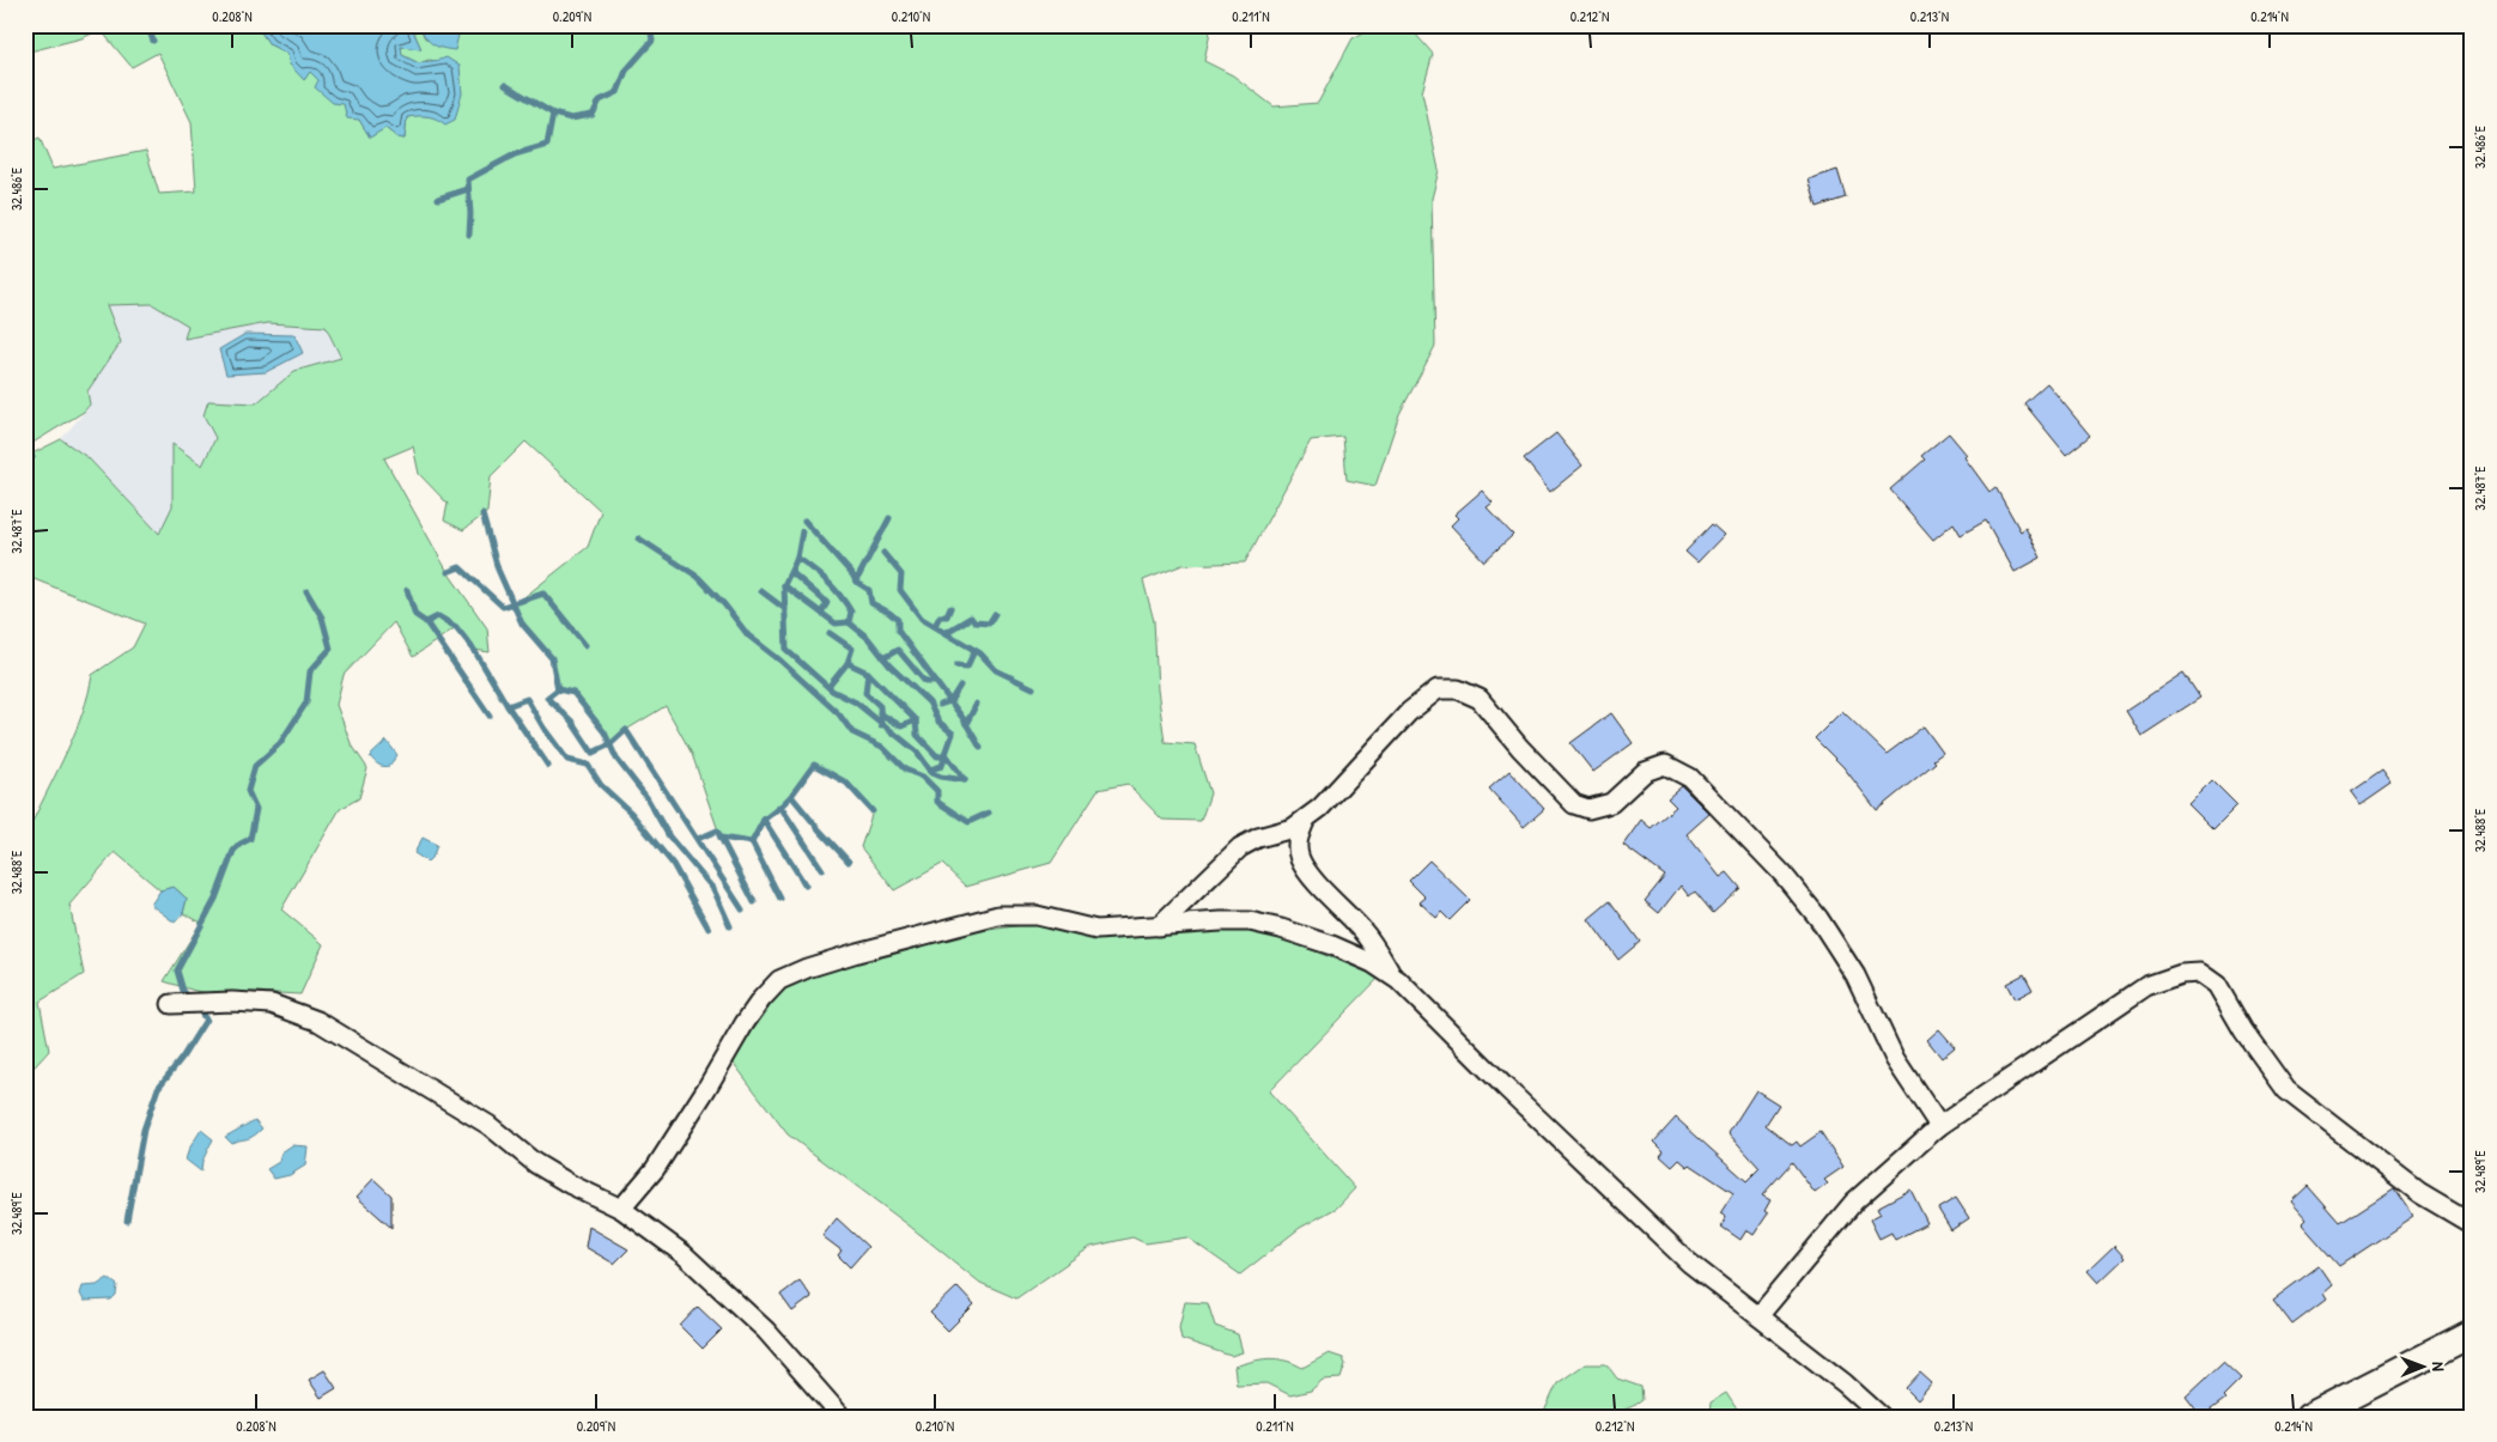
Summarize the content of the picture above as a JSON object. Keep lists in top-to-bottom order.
{
  "north": "right",
  "coordinates": [
    "0.208°N",
    "0.209°N",
    "0.210°N",
    "0.211°N",
    "0.212°N",
    "0.213°N",
    "0.214°N",
    "32.486°E",
    "32.487°E",
    "32.488°E",
    "32.489°E"
  ]
}
